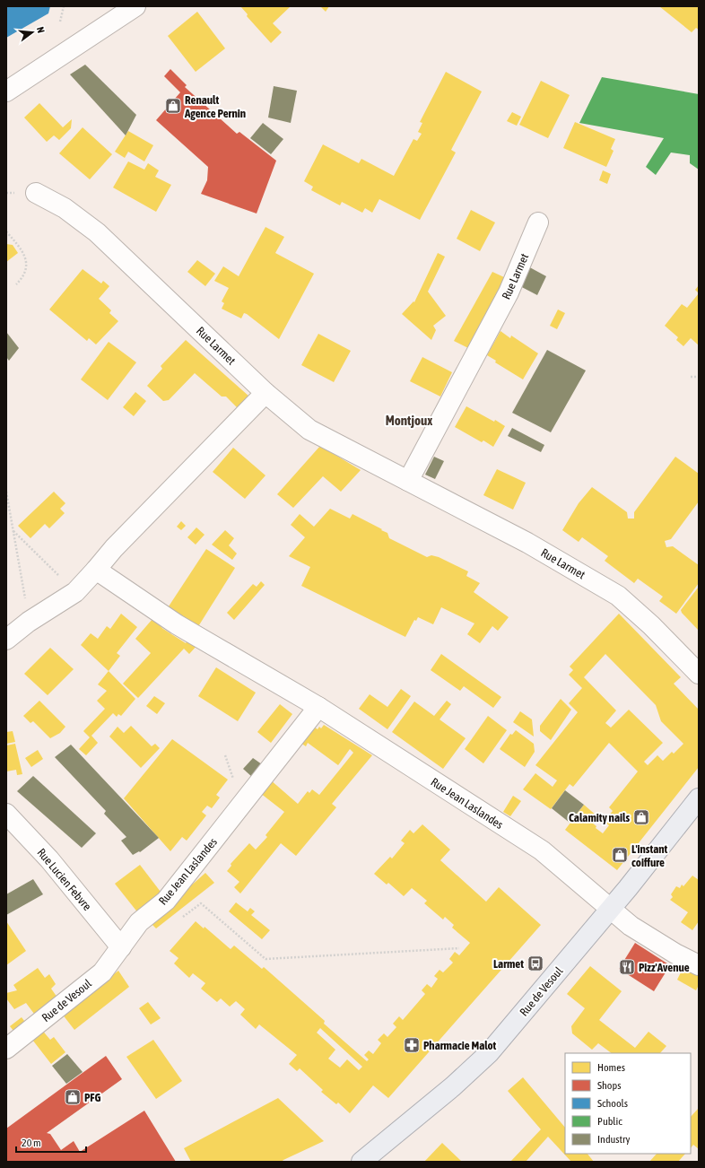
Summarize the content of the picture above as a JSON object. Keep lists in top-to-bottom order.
{
  "streets": {
    "main road": ["Rue de Vesoul"],
    "street": ["Rue Larmet", "Rue Jean Laslandes", "Rue Lucien Febvre"]
  },
  "crossings": [
    ["Rue Jean Laslandes", "Rue Lucien Febvre"],
    ["Rue Jean Laslandes", "Rue de Vesoul"],
    ["Rue Lucien Febvre", "Rue de Vesoul"]
  ],
  "districts": ["Montjoux"],
  "places": {
    "shop": [
      "Renault Agence Pernin",
      "Calamity nails",
      "L'instant coiffure",
      "PFG"
    ],
    "bus stop": ["Larmet"],
    "restaurant": ["Pizz'Avenue"],
    "pharmacy": ["Pharmacie Malot"]
  },
  "legend": [
    "Homes",
    "Shops",
    "Schools",
    "Public",
    "Industry"
  ],
  "scale_bar": "20 m",
  "north": "right"
}
